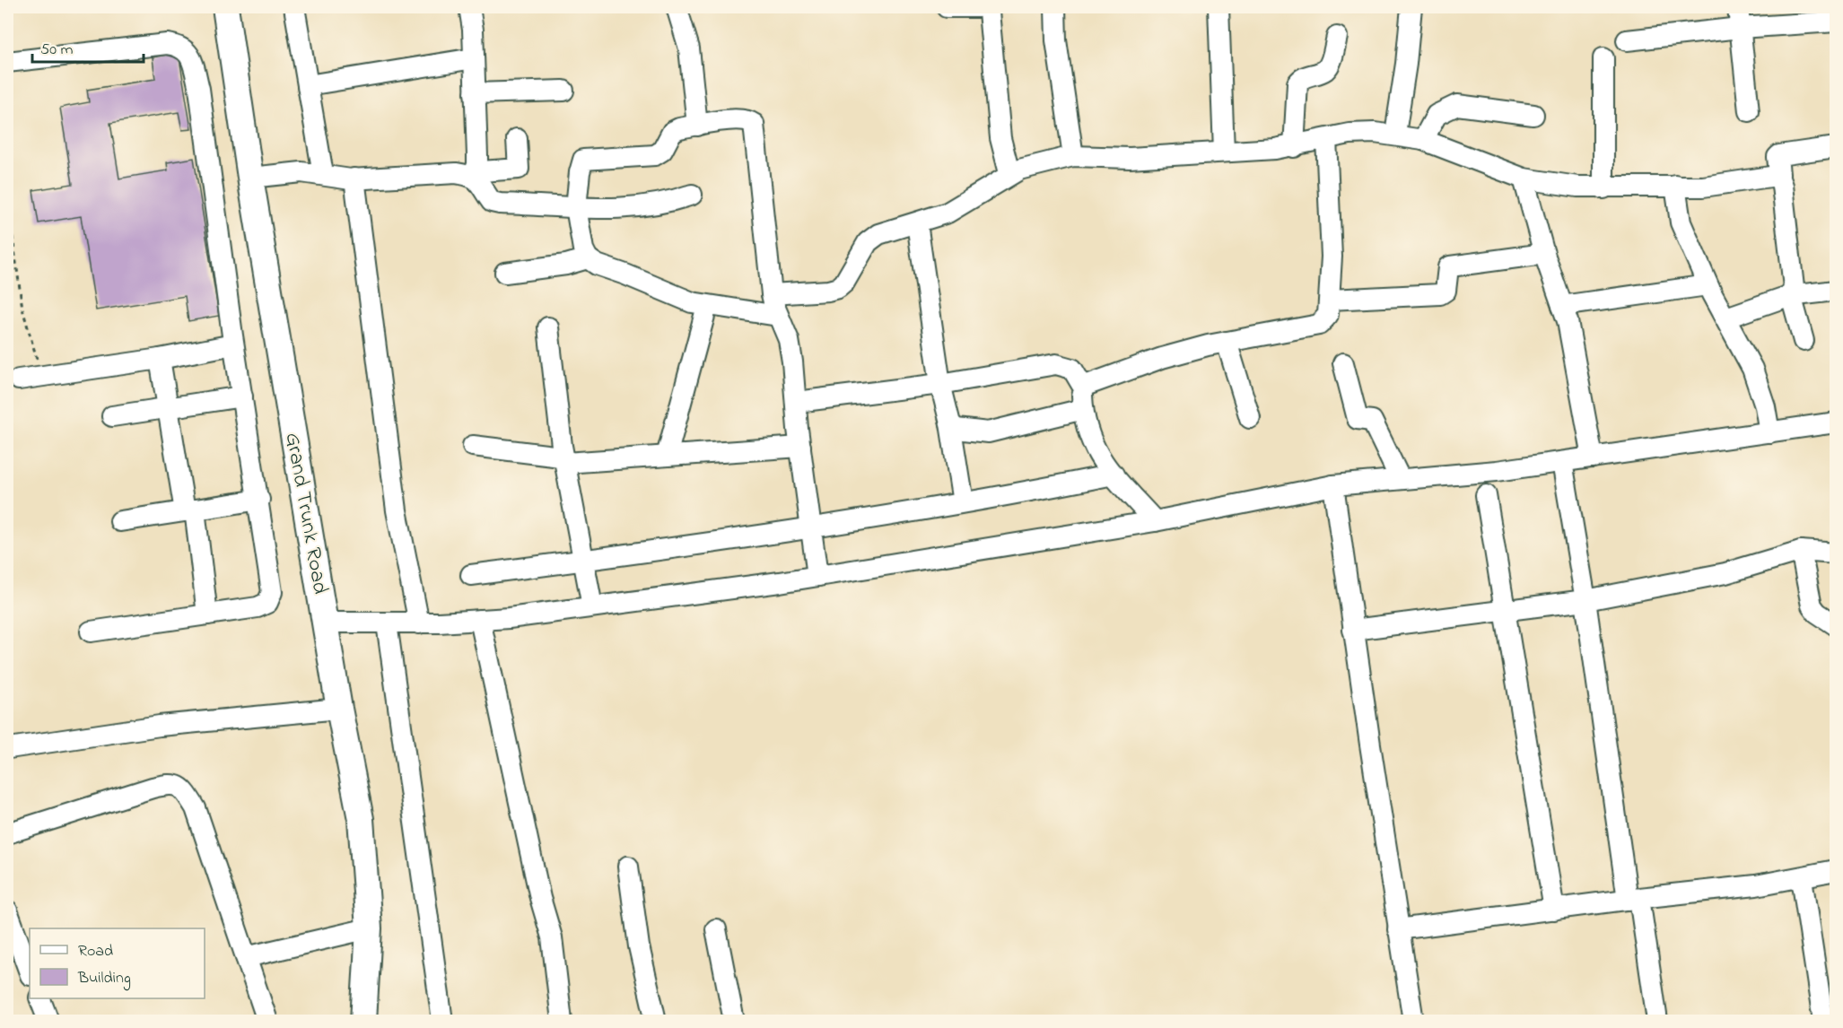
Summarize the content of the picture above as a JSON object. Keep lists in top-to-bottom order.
{
  "streets": {
    "main road": ["Grand Trunk Road"]
  },
  "legend": ["Road", "Building"],
  "scale_bar": "50 m"
}
